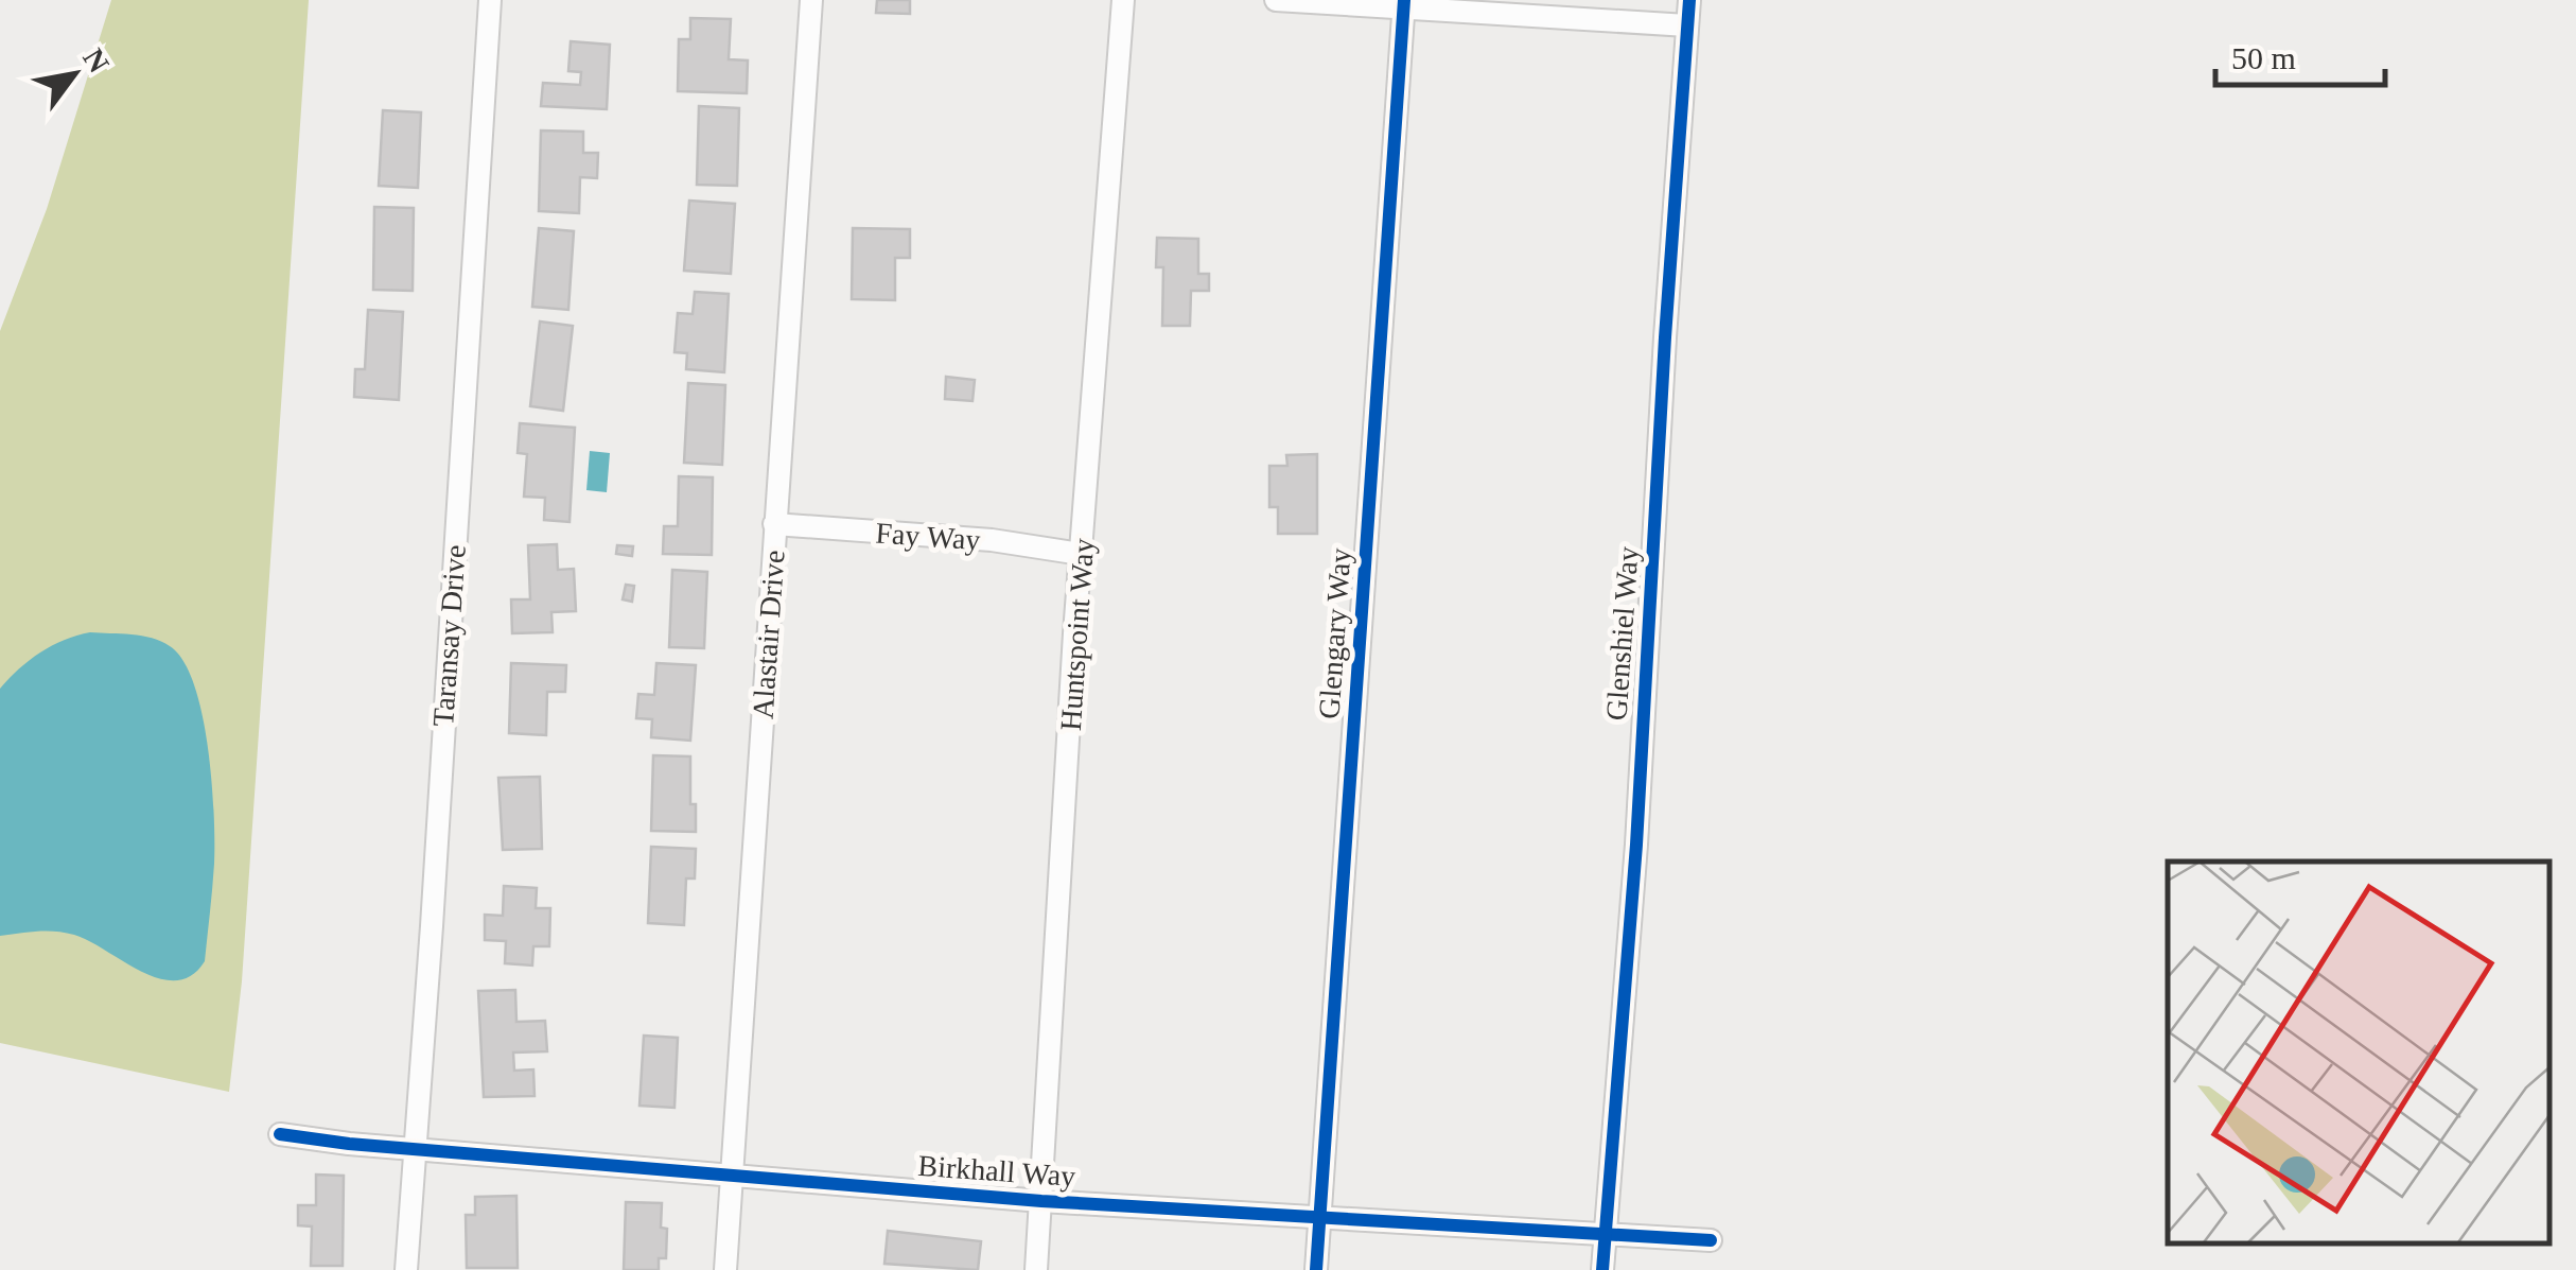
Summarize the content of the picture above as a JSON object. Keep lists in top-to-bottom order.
{
  "streets": {
    "street": [
      "Fay Way",
      "Glengary Way",
      "Glenshiel Way",
      "Alastair Drive",
      "Huntspoint Way",
      "Taransay Drive",
      "Birkhall Way"
    ]
  },
  "crossings": [
    ["Fay Way", "Alastair Drive"],
    ["Fay Way", "Huntspoint Way"],
    ["Glengary Way", "Birkhall Way"],
    ["Glenshiel Way", "Birkhall Way"],
    ["Alastair Drive", "Birkhall Way"],
    ["Huntspoint Way", "Birkhall Way"],
    ["Taransay Drive", "Birkhall Way"]
  ],
  "scale_bar": "50 m",
  "north": "top right"
}
